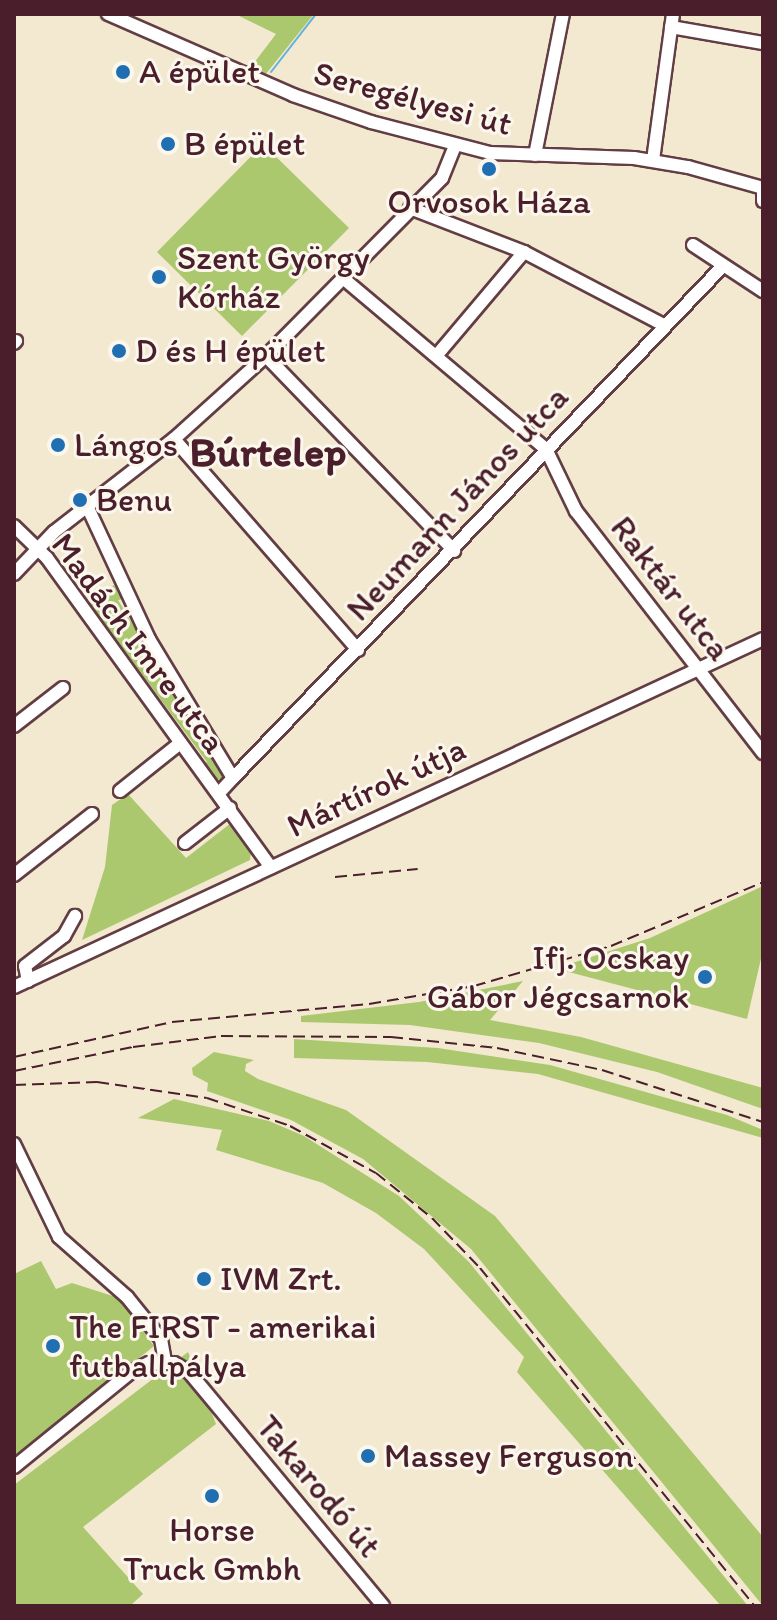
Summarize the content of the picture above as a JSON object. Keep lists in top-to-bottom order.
{
  "streets": {
    "street": [
      "Seregélyesi út",
      "Neumann János utca",
      "Raktár utca",
      "Madách Imre utca",
      "Mártírok útja",
      "Takarodó út"
    ]
  },
  "crossings": [
    ["Neumann János utca", "Raktár utca"],
    ["Neumann János utca", "Madách Imre utca"],
    ["Raktár utca", "Mártírok útja"],
    ["Madách Imre utca", "Mártírok útja"]
  ],
  "districts": ["Búrtelep"],
  "places": [
    "A épület",
    "B épület",
    "Orvosok Háza",
    "Szent György Kórház",
    "D és H épület",
    "Lángos",
    "Benu",
    "Ifj. Ocskay Gábor Jégcsarnok",
    "IVM Zrt.",
    "The FIRST - amerikai futballpálya",
    "Massey Ferguson",
    "Horse Truck Gmbh"
  ]
}
